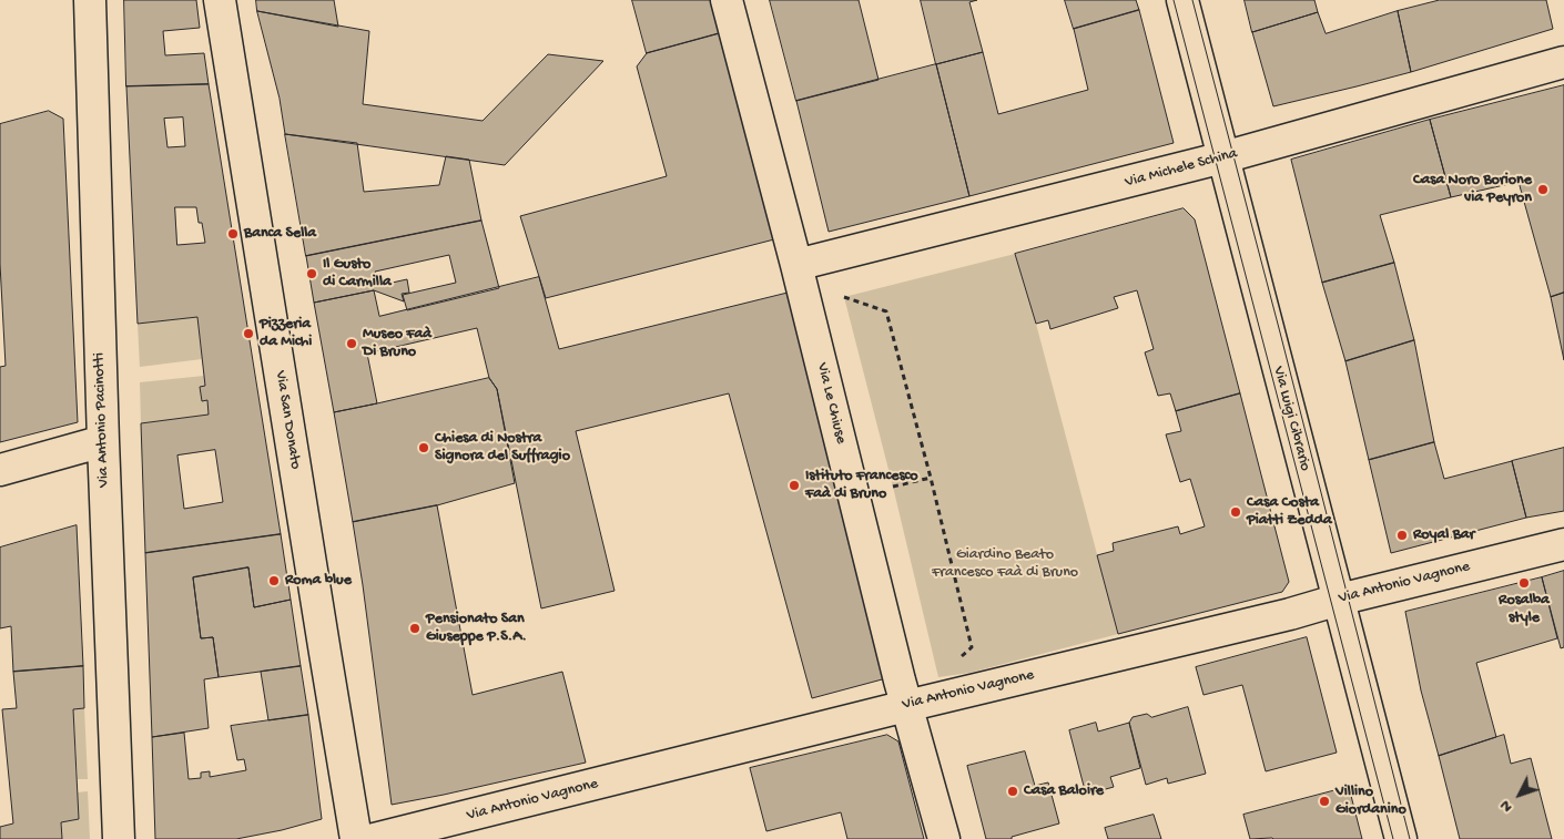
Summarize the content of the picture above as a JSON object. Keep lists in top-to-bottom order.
{
  "streets": {
    "street": [
      "Via Michele Schina",
      "Via Le Chiuse",
      "Via Luigi Cibrario",
      "Via Antonio Pacinotti",
      "Via San Donato",
      "Via Antonio Vagnone"
    ]
  },
  "crossings": [
    ["Via Michele Schina", "Via Le Chiuse"],
    ["Via Michele Schina", "Via Luigi Cibrario"],
    ["Via Le Chiuse", "Via Antonio Vagnone"],
    ["Via Luigi Cibrario", "Via Antonio Vagnone"]
  ],
  "parks": ["Giardino Beato Francesco Faà di Bruno"],
  "places": [
    "Casa Noro Borione via Peyron",
    "Banca Sella",
    "Il Gusto di Carmilla",
    "Pizzeria da Michi",
    "Museo Faà Di Bruno",
    "Chiesa di Nostra Signora del Suffragio",
    "Istituto Francesco Faà di Bruno",
    "Casa Costa Piatti Zedda",
    "Royal Bar",
    "Roma blue",
    "Rosalba style",
    "Pensionato San Giuseppe P.S.A.",
    "Casa Baloire",
    "Villino Giordanino"
  ],
  "north": "bottom left"
}
